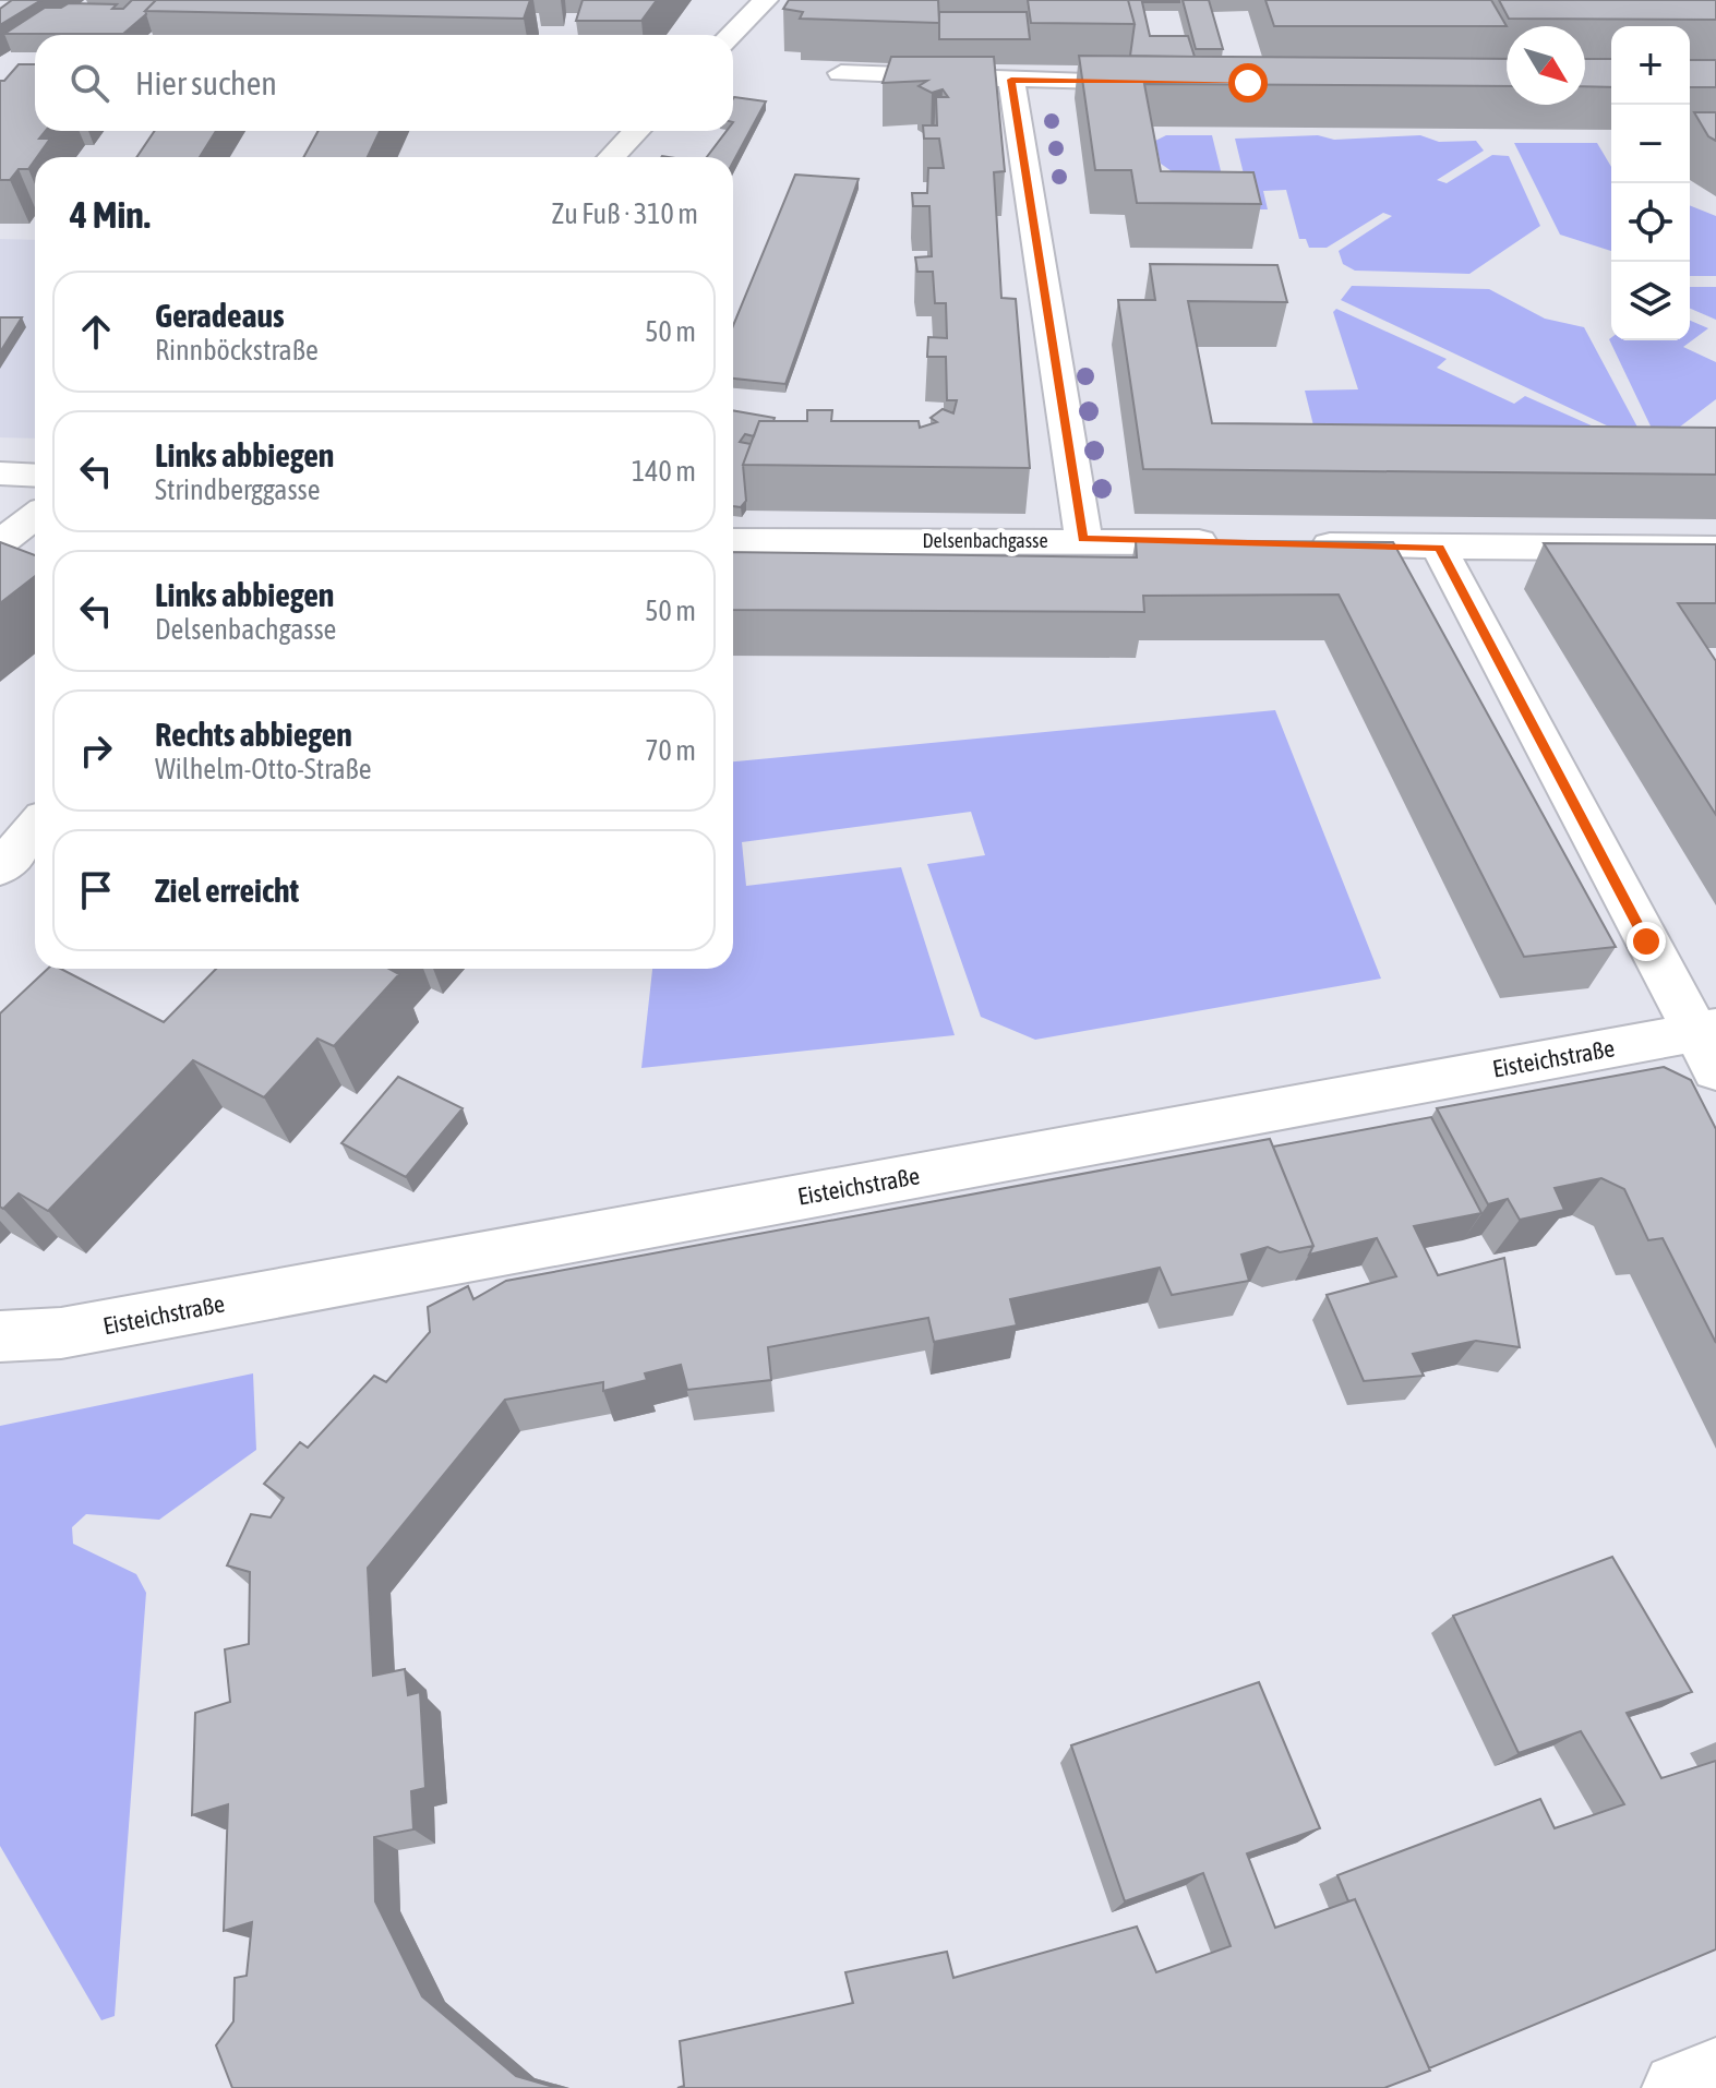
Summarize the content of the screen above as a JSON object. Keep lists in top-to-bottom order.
{
  "streets": {
    "street": ["Delsenbachgasse", "Eisteichstraße"]
  },
  "north": "bottom right",
  "page": {
    "map_buttons": ["+", "−"],
    "search": "Hier suchen",
    "heading": ["4 Min.", "Zu Fuß · 310 m"],
    "list": [
      ["Geradeaus", "Rinnböckstraße", "50 m"],
      ["Links abbiegen", "Strindberggasse", "140 m"],
      ["Links abbiegen", "Delsenbachgasse", "50 m"],
      ["Rechts abbiegen", "Wilhelm-Otto-Straße", "70 m"],
      "Ziel erreicht"
    ]
  }
}
